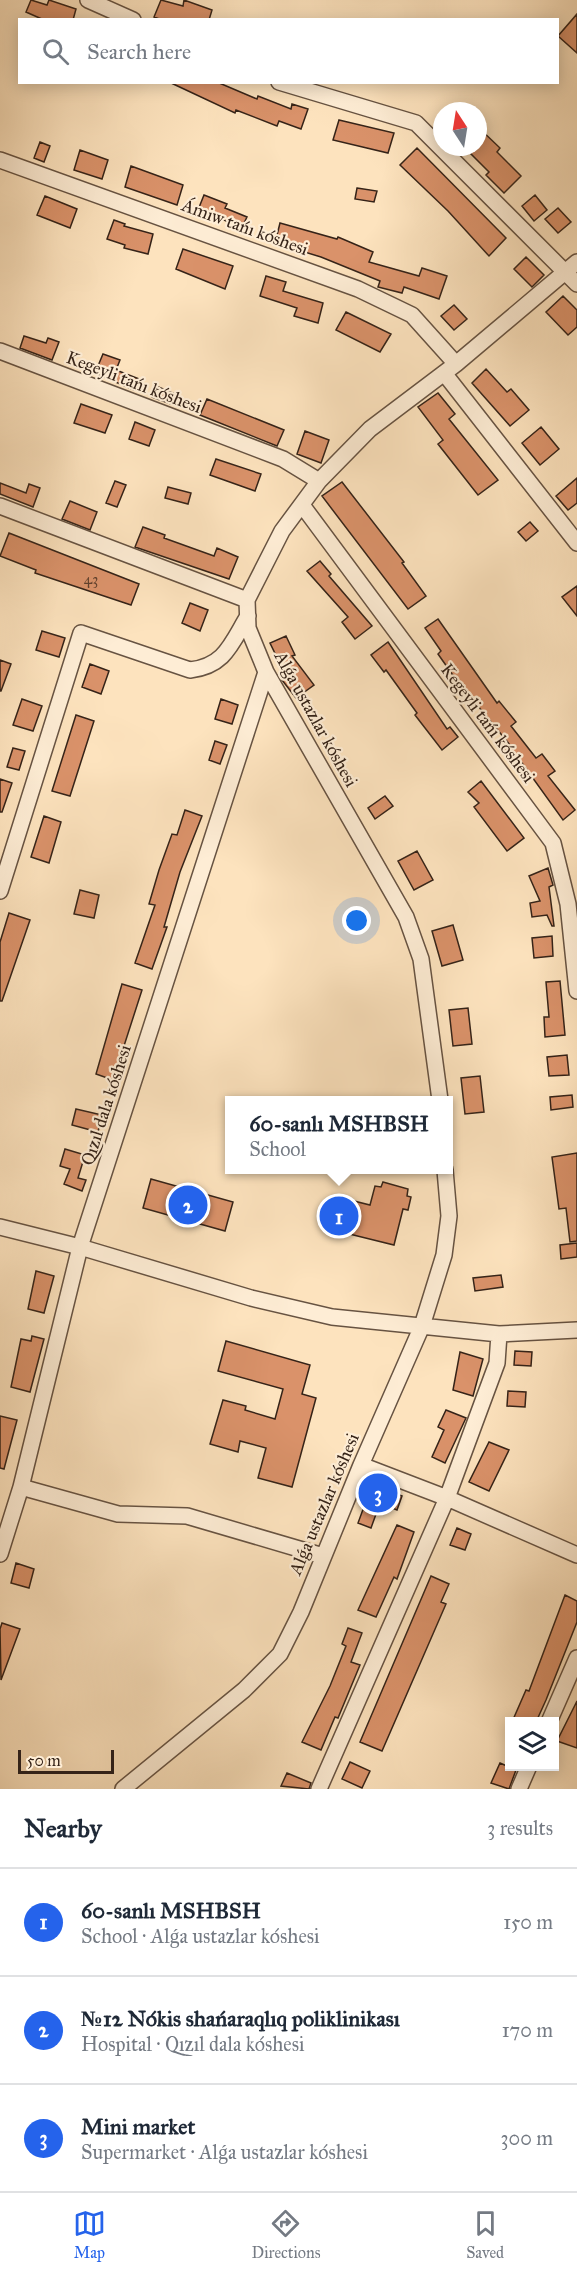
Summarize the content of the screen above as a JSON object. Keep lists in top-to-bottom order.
{
  "streets": {
    "street": [
      "Ámiw tańı kóshesi",
      "Kegeyli tańı kóshesi",
      "Alǵa ustazlar kóshesi",
      "Qızıl dala kóshesi"
    ]
  },
  "crossings": [
    ["Alǵa ustazlar kóshesi", "Qızıl dala kóshesi"]
  ],
  "house_numbers": ["43"],
  "scale_bar": "50 m",
  "north": "top",
  "page": {
    "search": "Search here",
    "popup": ["60-sanlı MSHBSH", "School"],
    "pins": ["2", "1", "3"],
    "scale": "50 m",
    "heading": ["Nearby", "3 results"],
    "list": [
      {
        "mark": "1",
        "name": "60-sanlı MSHBSH",
        "note": "School · Alǵa ustazlar kóshesi",
        "value": "150 m"
      },
      {
        "mark": "2",
        "name": "№12 Nókis shańaraqlıq poliklinikası",
        "note": "Hospital · Qızıl dala kóshesi",
        "value": "170 m"
      },
      {
        "mark": "3",
        "name": "Mini market",
        "note": "Supermarket · Alǵa ustazlar kóshesi",
        "value": "300 m"
      }
    ],
    "nav": ["Map", "Directions", "Saved"]
  }
}
